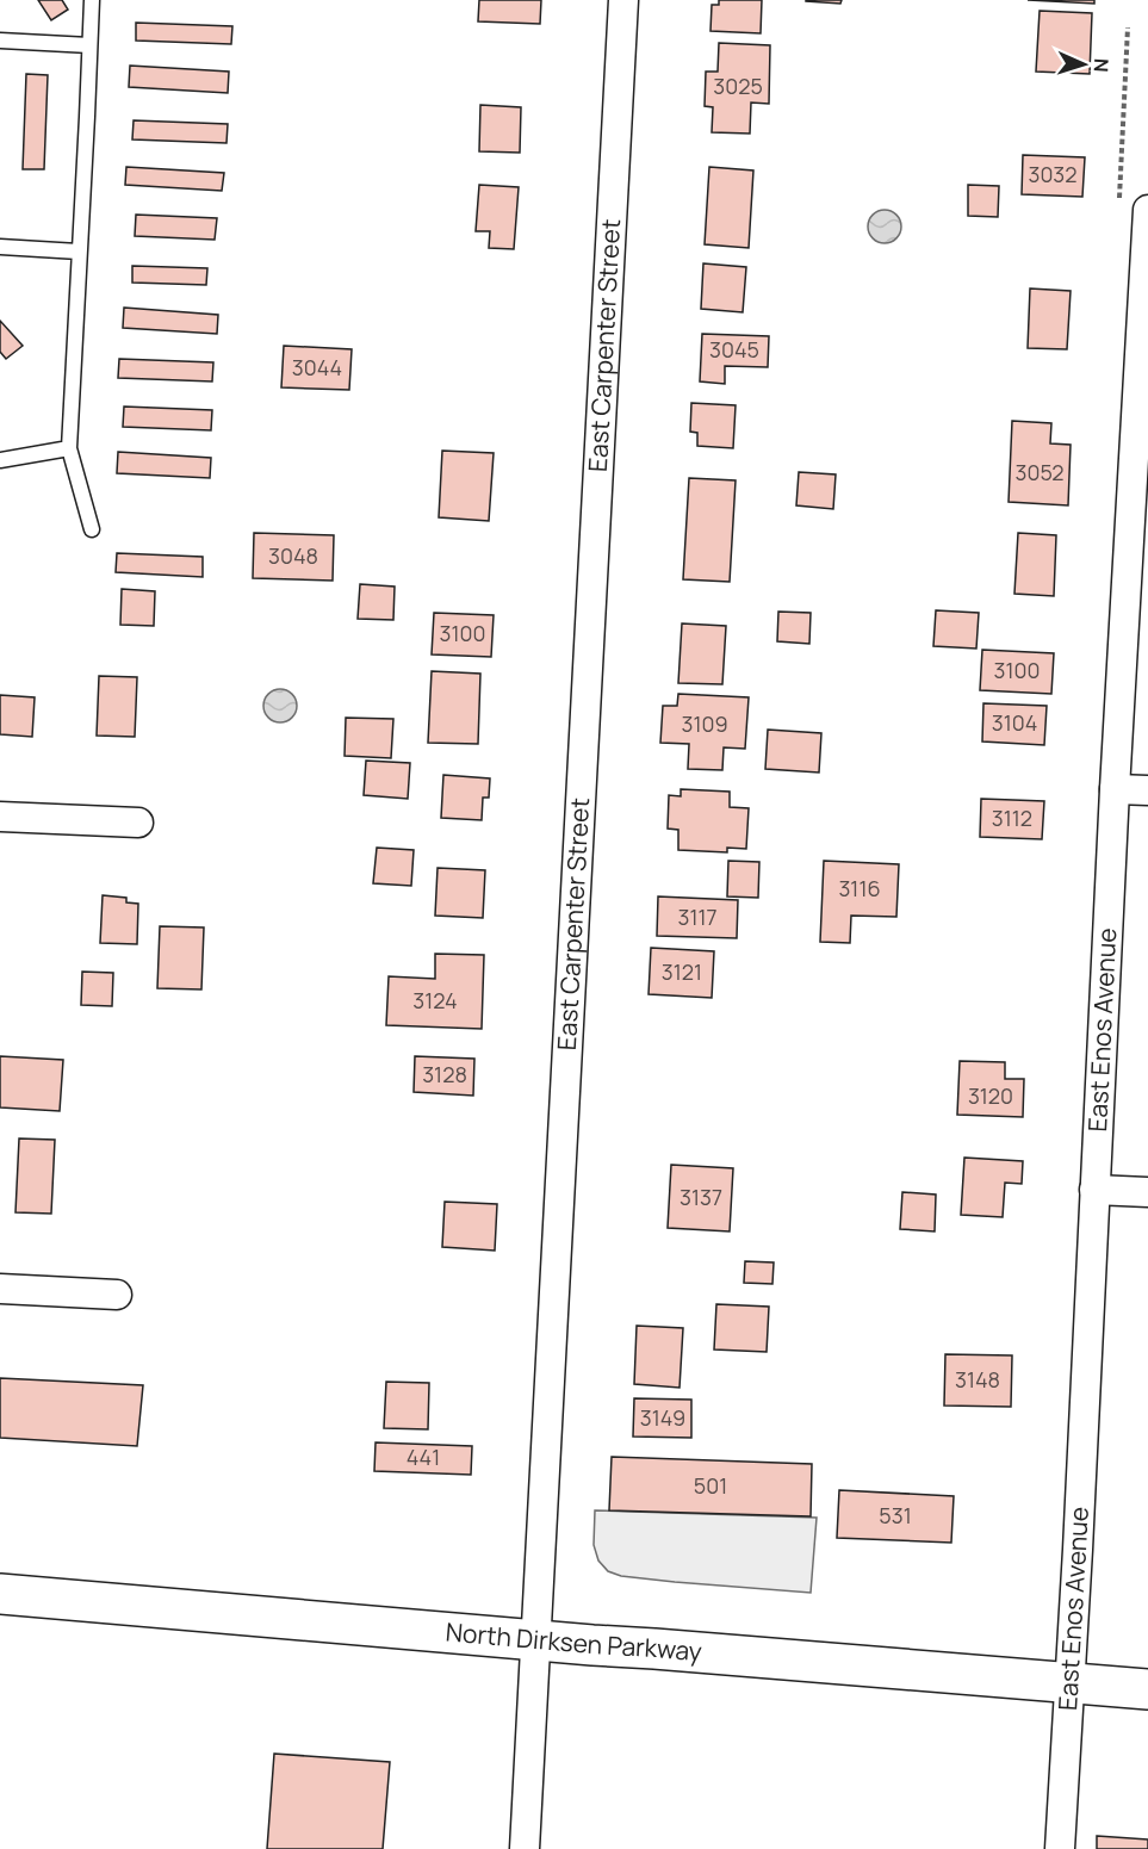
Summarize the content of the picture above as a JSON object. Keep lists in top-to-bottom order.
{
  "streets": {
    "main road": ["North Dirksen Parkway"],
    "street": ["East Carpenter Street", "East Enos Avenue"]
  },
  "crossings": [
    ["East Carpenter Street", "North Dirksen Parkway"],
    ["East Enos Avenue", "North Dirksen Parkway"]
  ],
  "house_numbers": [
    "3025",
    "3032",
    "3045",
    "3044",
    "3052",
    "3048",
    "3100",
    "3100",
    "3104",
    "3109",
    "3112",
    "3116",
    "3117",
    "3121",
    "3124",
    "3128",
    "3120",
    "3137",
    "3148",
    "3149",
    "441",
    "501",
    "531"
  ],
  "north": "right"
}
